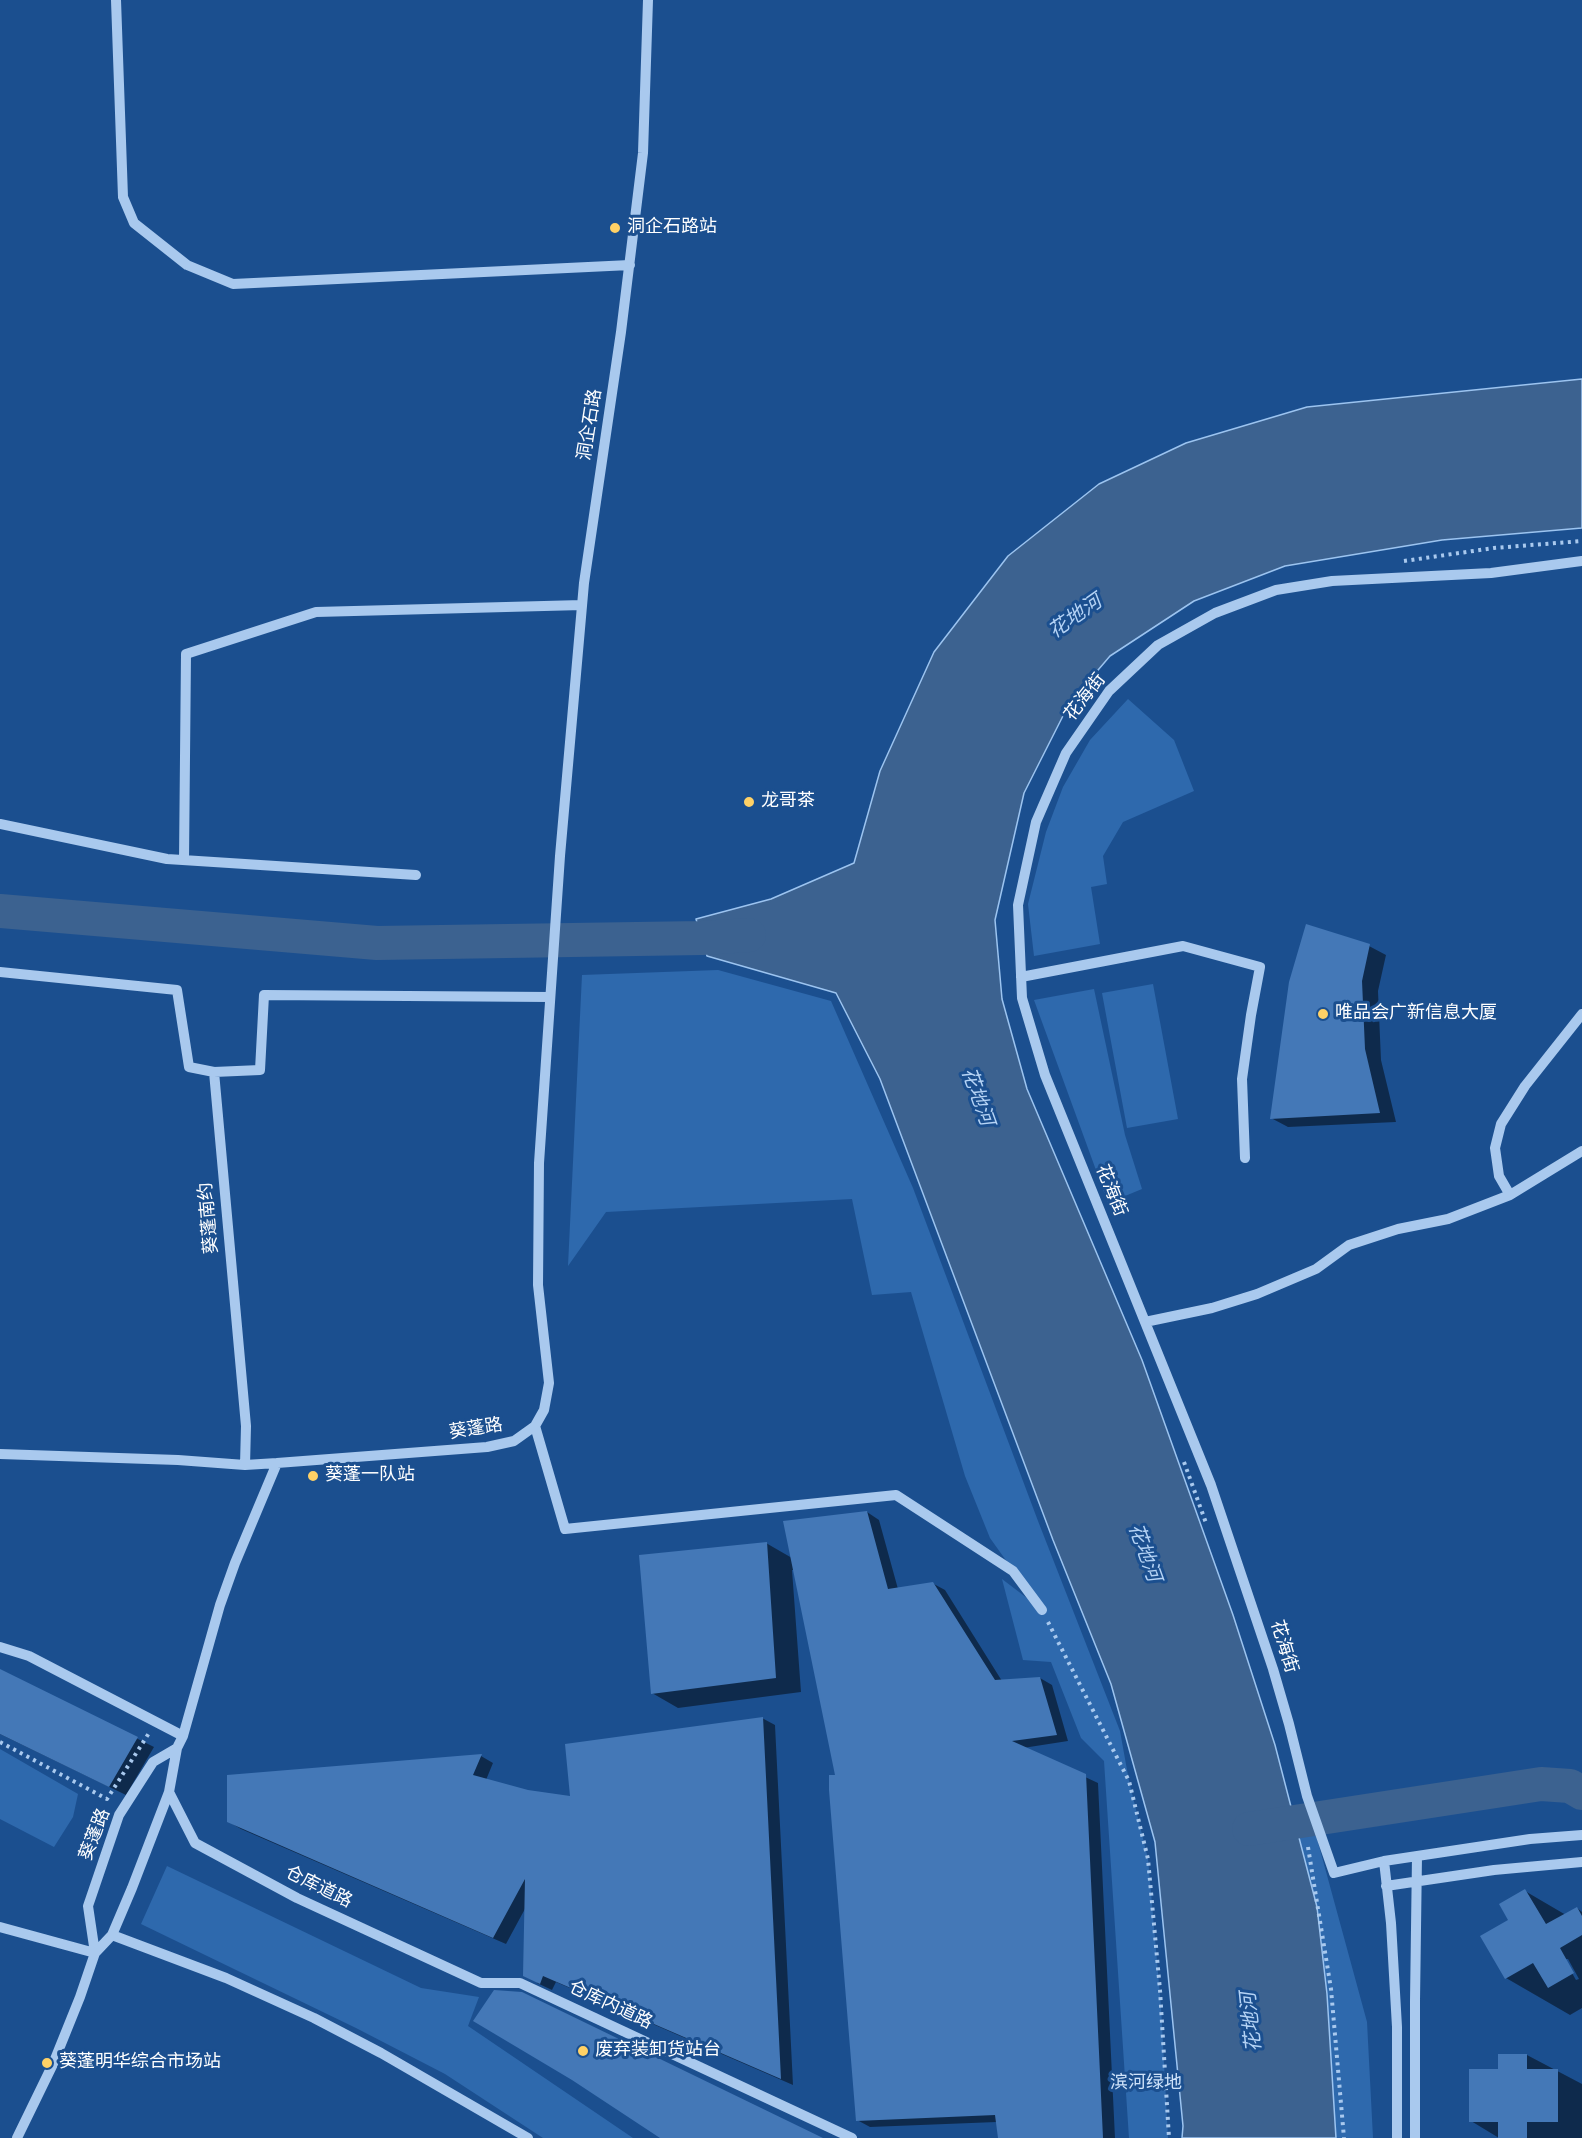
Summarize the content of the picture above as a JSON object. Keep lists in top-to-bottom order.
{
  "streets": {
    "street": [
      "洞企石路",
      "花海街",
      "葵蓬南约",
      "葵蓬路",
      "仓库道路",
      "仓库内道路"
    ]
  },
  "crossings": [
    ["葵蓬路", "仓库道路"],
    ["仓库道路", "仓库内道路"]
  ],
  "water": ["花地河"],
  "parks": ["滨河绿地"],
  "places": [
    "洞企石路站",
    "龙哥茶",
    "唯品会广新信息大厦",
    "葵蓬一队站",
    "废弃装卸货站台",
    "葵蓬明华综合市场站"
  ]
}
